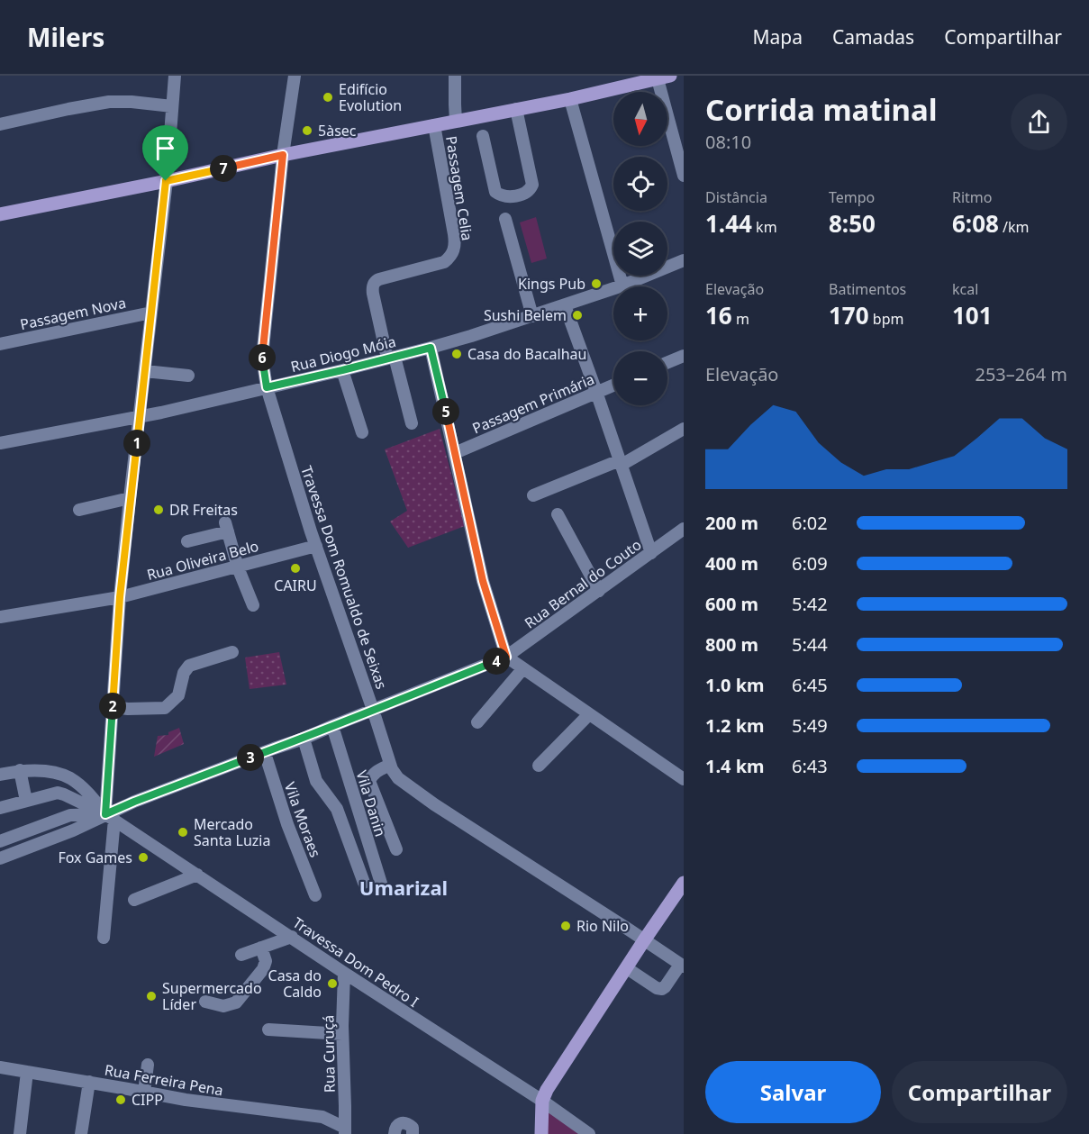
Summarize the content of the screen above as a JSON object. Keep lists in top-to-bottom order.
{
  "streets": {
    "street": [
      "Passagem Celia",
      "Passagem Nova",
      "Rua Diogo Móia",
      "Passagem Primária",
      "Rua Oliveira Belo",
      "Travessa Dom Romualdo de Seixas",
      "Rua Bernal do Couto",
      "Vila Danin",
      "Vila Moraes",
      "Travessa Dom Pedro I",
      "Rua Curuçá",
      "Rua Ferreira Pena"
    ]
  },
  "crossings": [
    ["Passagem Celia", "Rua Diogo Móia"],
    ["Rua Diogo Móia", "Travessa Dom Romualdo de Seixas"],
    ["Rua Oliveira Belo", "Travessa Dom Romualdo de Seixas"],
    ["Travessa Dom Romualdo de Seixas", "Rua Bernal do Couto"],
    ["Rua Bernal do Couto", "Vila Danin"],
    ["Rua Bernal do Couto", "Vila Moraes"],
    ["Rua Bernal do Couto", "Travessa Dom Pedro I"],
    ["Travessa Dom Pedro I", "Rua Curuçá"],
    ["Rua Curuçá", "Rua Ferreira Pena"]
  ],
  "districts": ["Umarizal"],
  "places": [
    "Edifício Evolution",
    "5àsec",
    "Kings Pub",
    "Sushi Belem",
    "Casa do Bacalhau",
    "DR Freitas",
    "CAIRU",
    "Mercado Santa Luzia",
    "Fox Games",
    "Rio Nilo",
    "Casa do Caldo",
    "Supermercado Líder",
    "CIPP"
  ],
  "north": "bottom",
  "page": {
    "header": "Milers",
    "nav": ["Mapa", "Camadas", "Compartilhar"],
    "heading": ["Corrida matinal", "08:10"],
    "map_buttons": ["+", "−"],
    "pins": [
      "7",
      "6",
      "5",
      "1",
      "4",
      "2",
      "3"
    ],
    "stats": [
      ["Distância", "1.44 km"],
      ["Tempo", "8:50"],
      ["Ritmo", "6:08 /km"],
      ["Elevação", "16 m"],
      ["Batimentos", "170 bpm"],
      ["kcal", "101"]
    ],
    "chart": ["Elevação", "253–264 m"],
    "list": [
      {
        "name": "200 m",
        "note": "6:02"
      },
      {
        "name": "400 m",
        "note": "6:09"
      },
      {
        "name": "600 m",
        "note": "5:42"
      },
      {
        "name": "800 m",
        "note": "5:44"
      },
      {
        "name": "1.0 km",
        "note": "6:45"
      },
      {
        "name": "1.2 km",
        "note": "5:49"
      },
      {
        "name": "1.4 km",
        "note": "6:43"
      }
    ],
    "buttons": ["Salvar", "Compartilhar"]
  }
}
